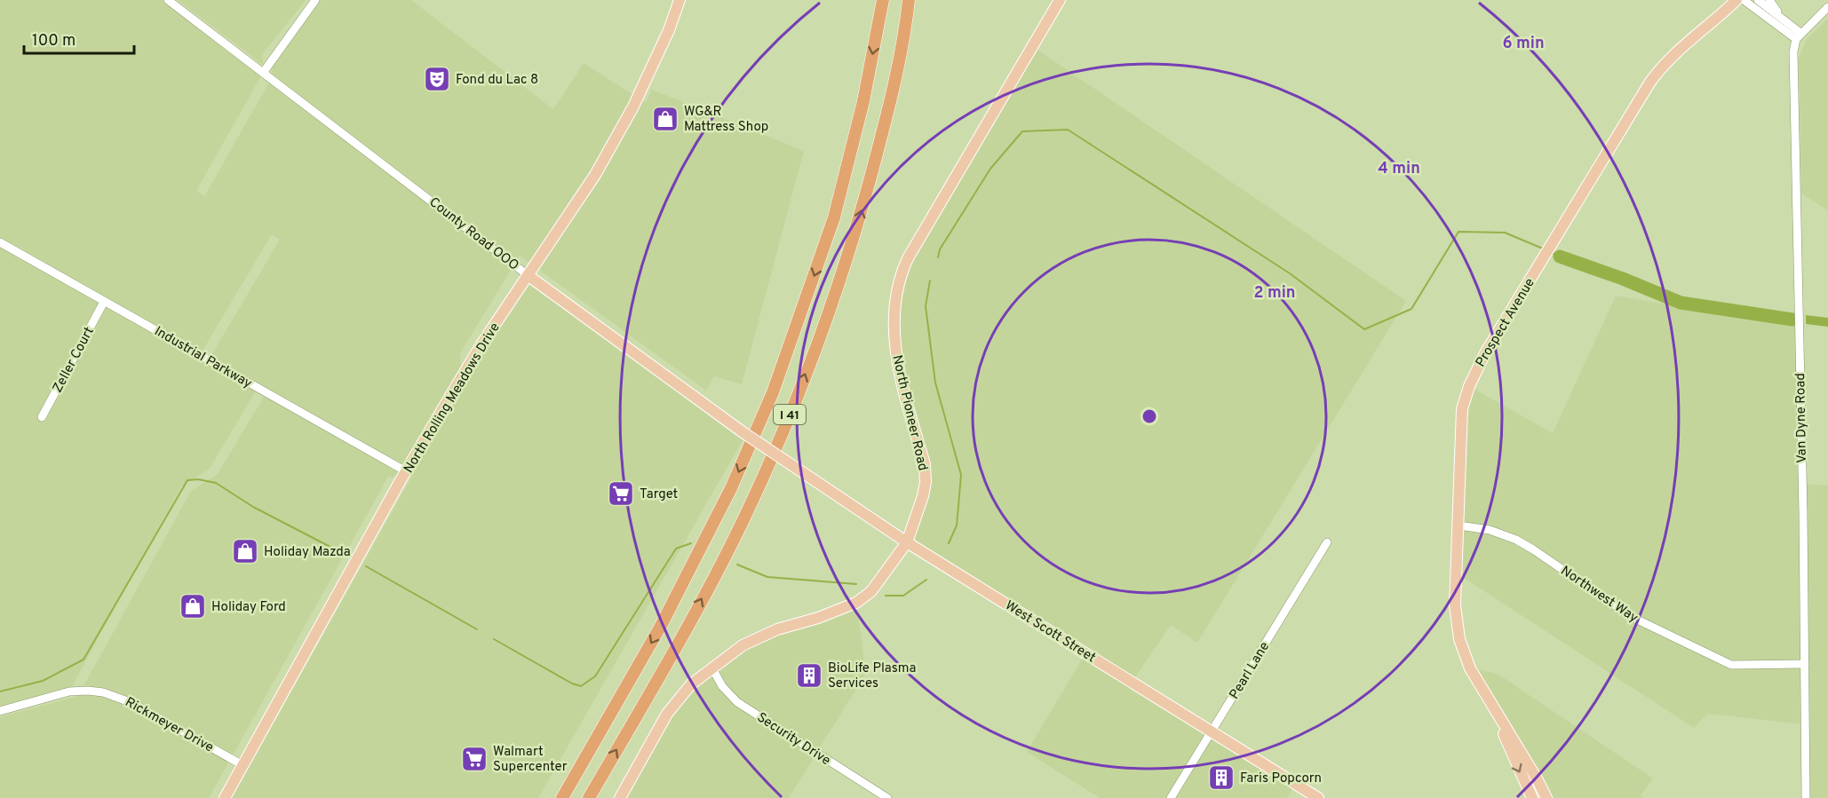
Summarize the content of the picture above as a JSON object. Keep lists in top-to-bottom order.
{
  "streets": {
    "highway": ["I 41"],
    "main road": [
      "County Road OOO",
      "Prospect Avenue",
      "North Rolling Meadows Drive",
      "North Pioneer Road",
      "West Scott Street"
    ],
    "street": [
      "Industrial Parkway",
      "Zeller Court",
      "Van Dyne Road",
      "Northwest Way",
      "Pearl Lane",
      "Rickmeyer Drive",
      "Security Drive"
    ]
  },
  "crossings": [
    ["County Road OOO", "North Rolling Meadows Drive"],
    ["County Road OOO", "West Scott Street"],
    ["Prospect Avenue", "Northwest Way"],
    ["Industrial Parkway", "Zeller Court"],
    ["Industrial Parkway", "North Rolling Meadows Drive"],
    ["North Rolling Meadows Drive", "Rickmeyer Drive"],
    ["North Pioneer Road", "West Scott Street"],
    ["North Pioneer Road", "Security Drive"],
    ["Van Dyne Road", "Northwest Way"],
    ["West Scott Street", "Pearl Lane"]
  ],
  "places": {
    "theatre": ["Fond du Lac 8"],
    "shop": ["WG&R Mattress Shop", "Holiday Mazda", "Holiday Ford"],
    "supermarket": ["Target", "Walmart Supercenter"],
    "building": ["BioLife Plasma Services", "Faris Popcorn"]
  },
  "scale_bar": "100 m",
  "rings": ["6 min", "4 min", "2 min"]
}
